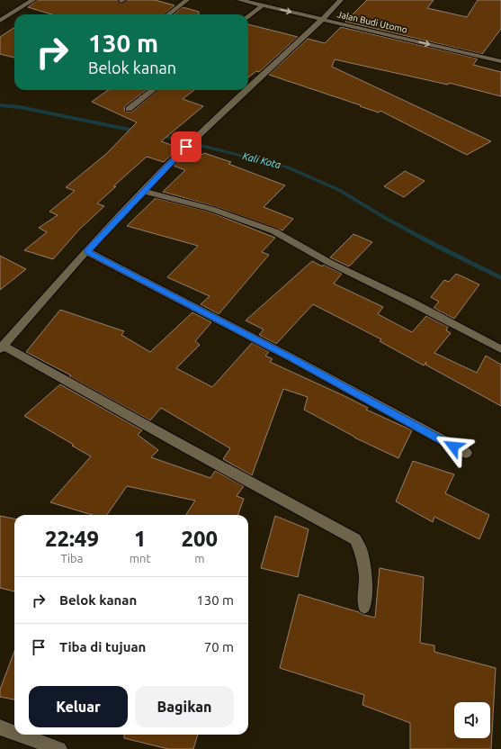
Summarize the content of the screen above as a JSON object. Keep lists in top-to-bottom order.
{
  "streets": {
    "street": ["Jalan Budi Utomo"]
  },
  "one_way": ["Jalan Budi Utomo"],
  "water": ["Kali Kota"],
  "page": {
    "turn": ["130 m", "Belok kanan"],
    "eta": [
      "22:49",
      "Tiba",
      "1",
      "mnt",
      "200",
      "m"
    ],
    "list": [
      {
        "name": "Belok kanan",
        "value": "130 m"
      },
      {
        "name": "Tiba di tujuan",
        "value": "70 m"
      }
    ],
    "buttons": ["Keluar", "Bagikan"]
  }
}
